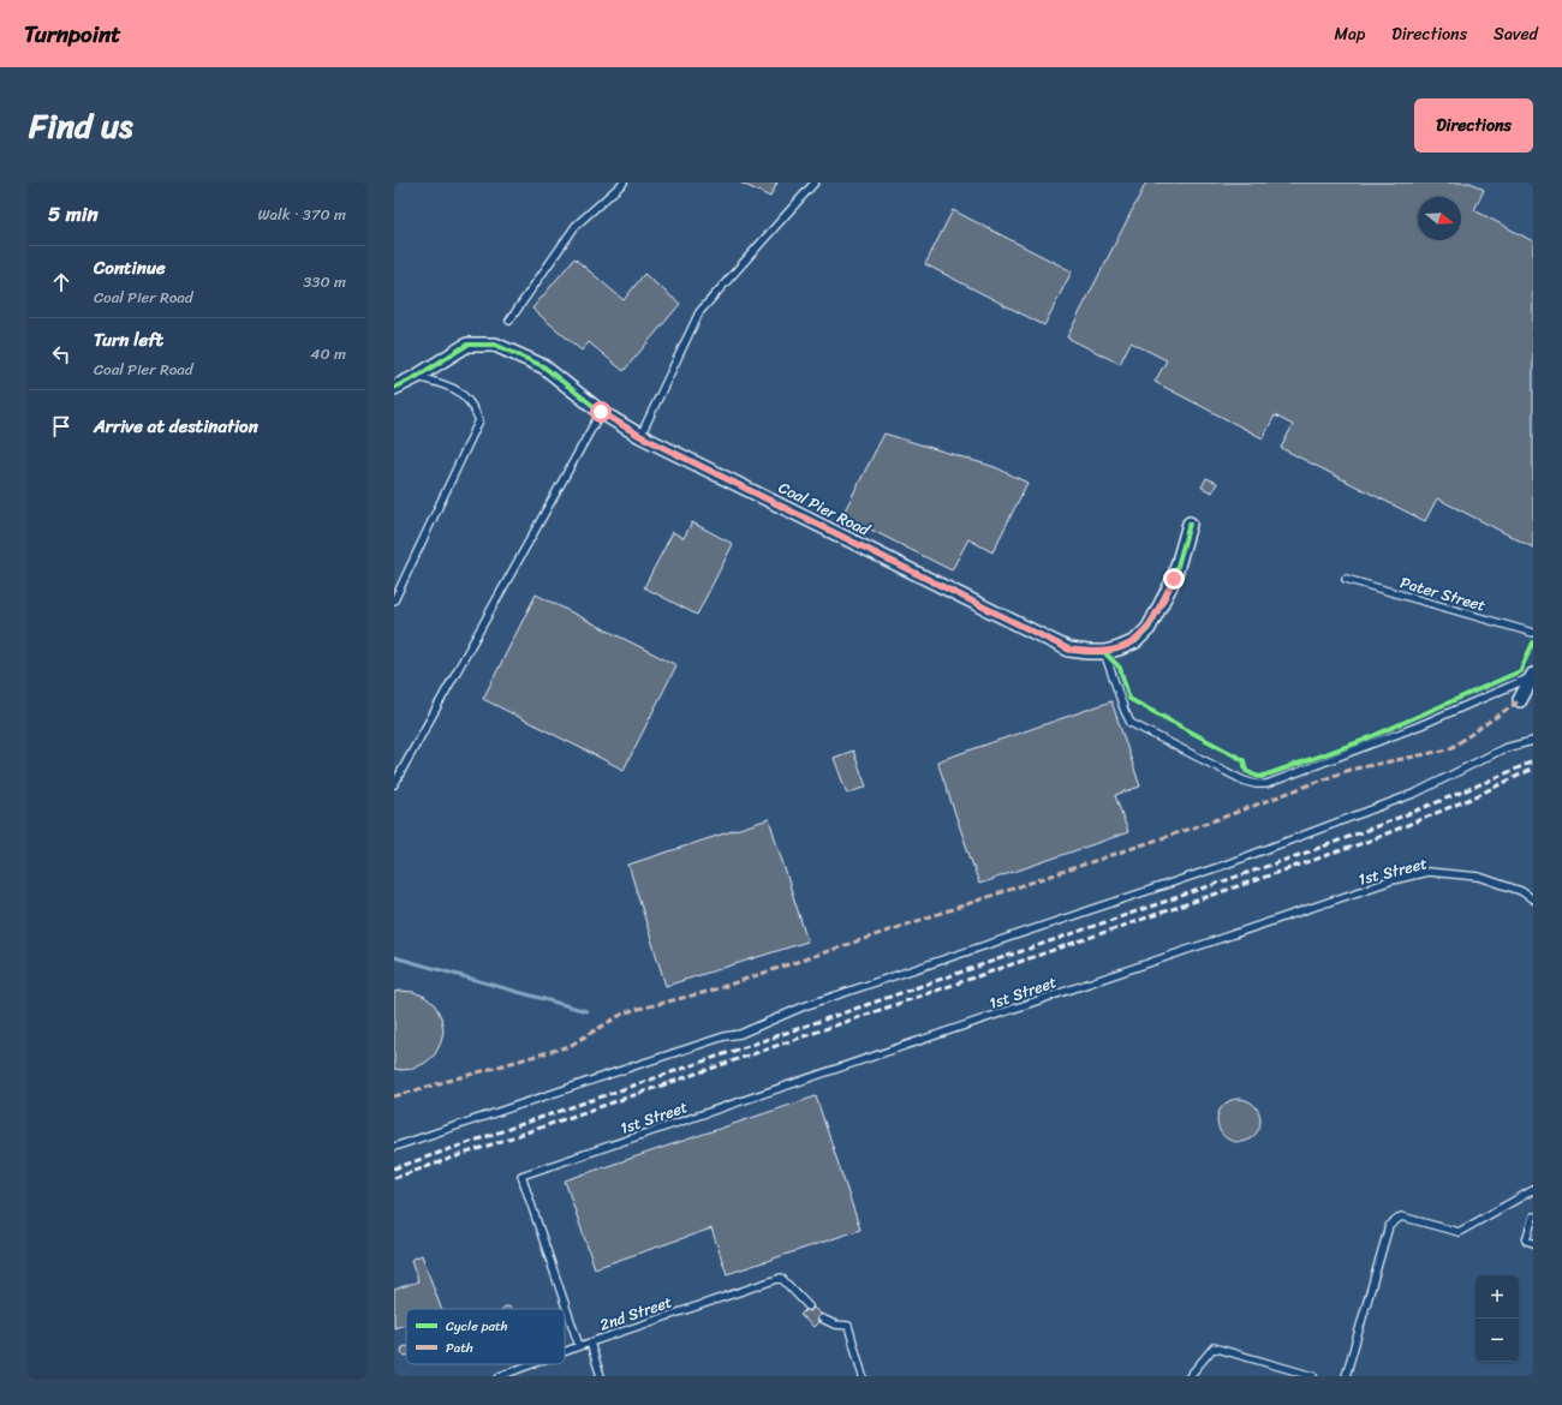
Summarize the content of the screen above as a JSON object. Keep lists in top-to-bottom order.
{
  "streets": {
    "street": ["Coal Pier Road"],
    "lane": ["Pater Street", "1st Street", "2nd Street"]
  },
  "crossings": [
    ["1st Street", "2nd Street"]
  ],
  "legend": ["Cycle path", "Path"],
  "north": "right",
  "page": {
    "header": "Turnpoint",
    "nav": ["Map", "Directions", "Saved"],
    "title": "Find us",
    "buttons": "Directions",
    "heading": ["5 min", "Walk · 370 m"],
    "list": [
      ["Continue", "Coal Pier Road", "330 m"],
      ["Turn left", "Coal Pier Road", "40 m"],
      "Arrive at destination"
    ],
    "map_buttons": ["+", "−"]
  }
}
